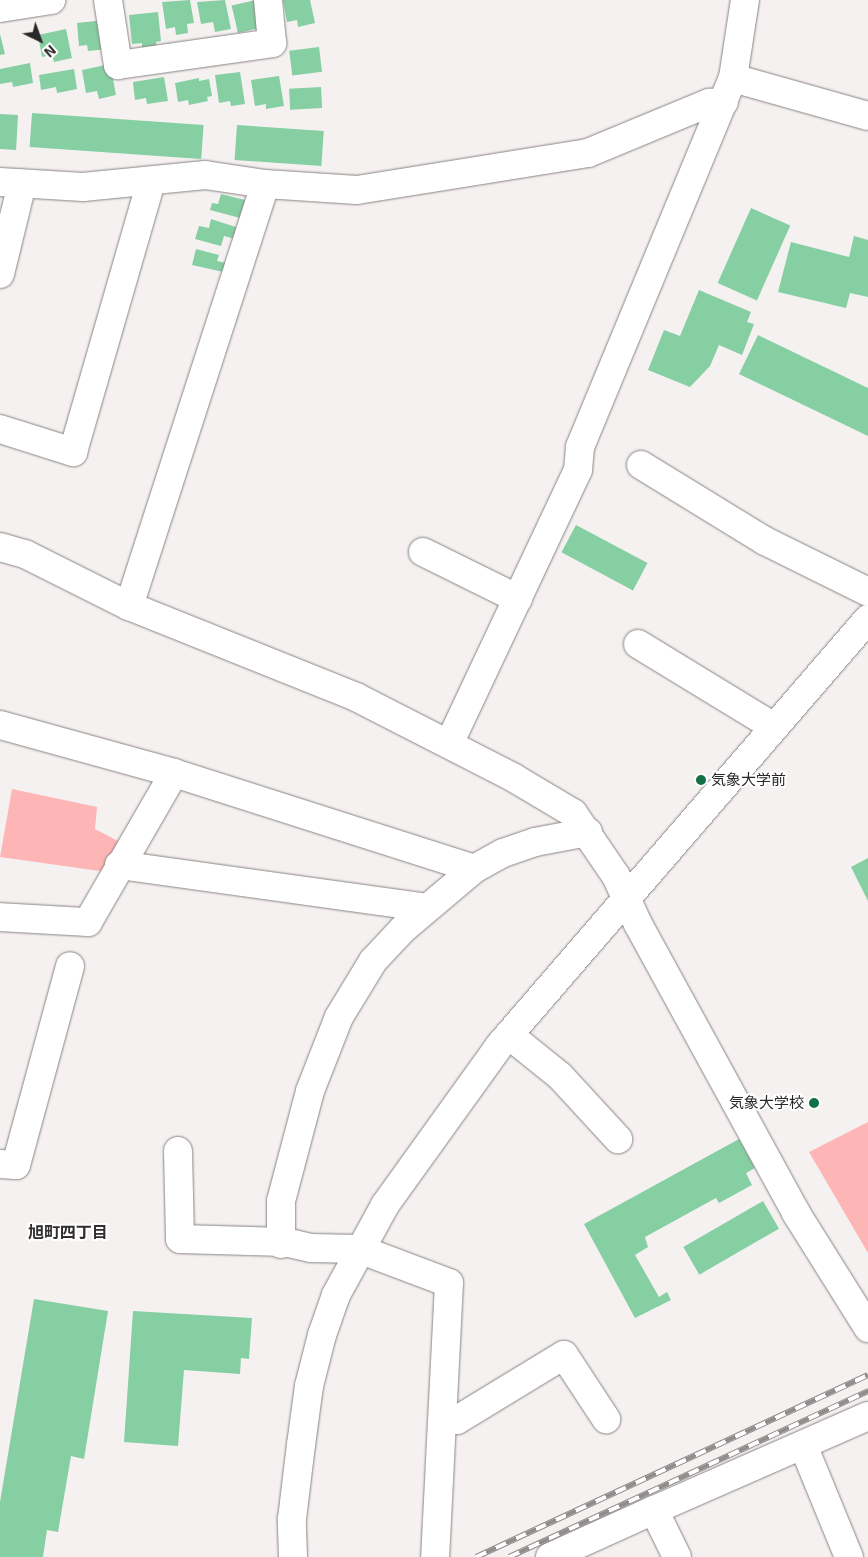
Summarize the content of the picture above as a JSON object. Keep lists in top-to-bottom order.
{
  "districts": ["旭町四丁目"],
  "places": ["気象大学前", "気象大学校"],
  "north": "bottom right"
}
